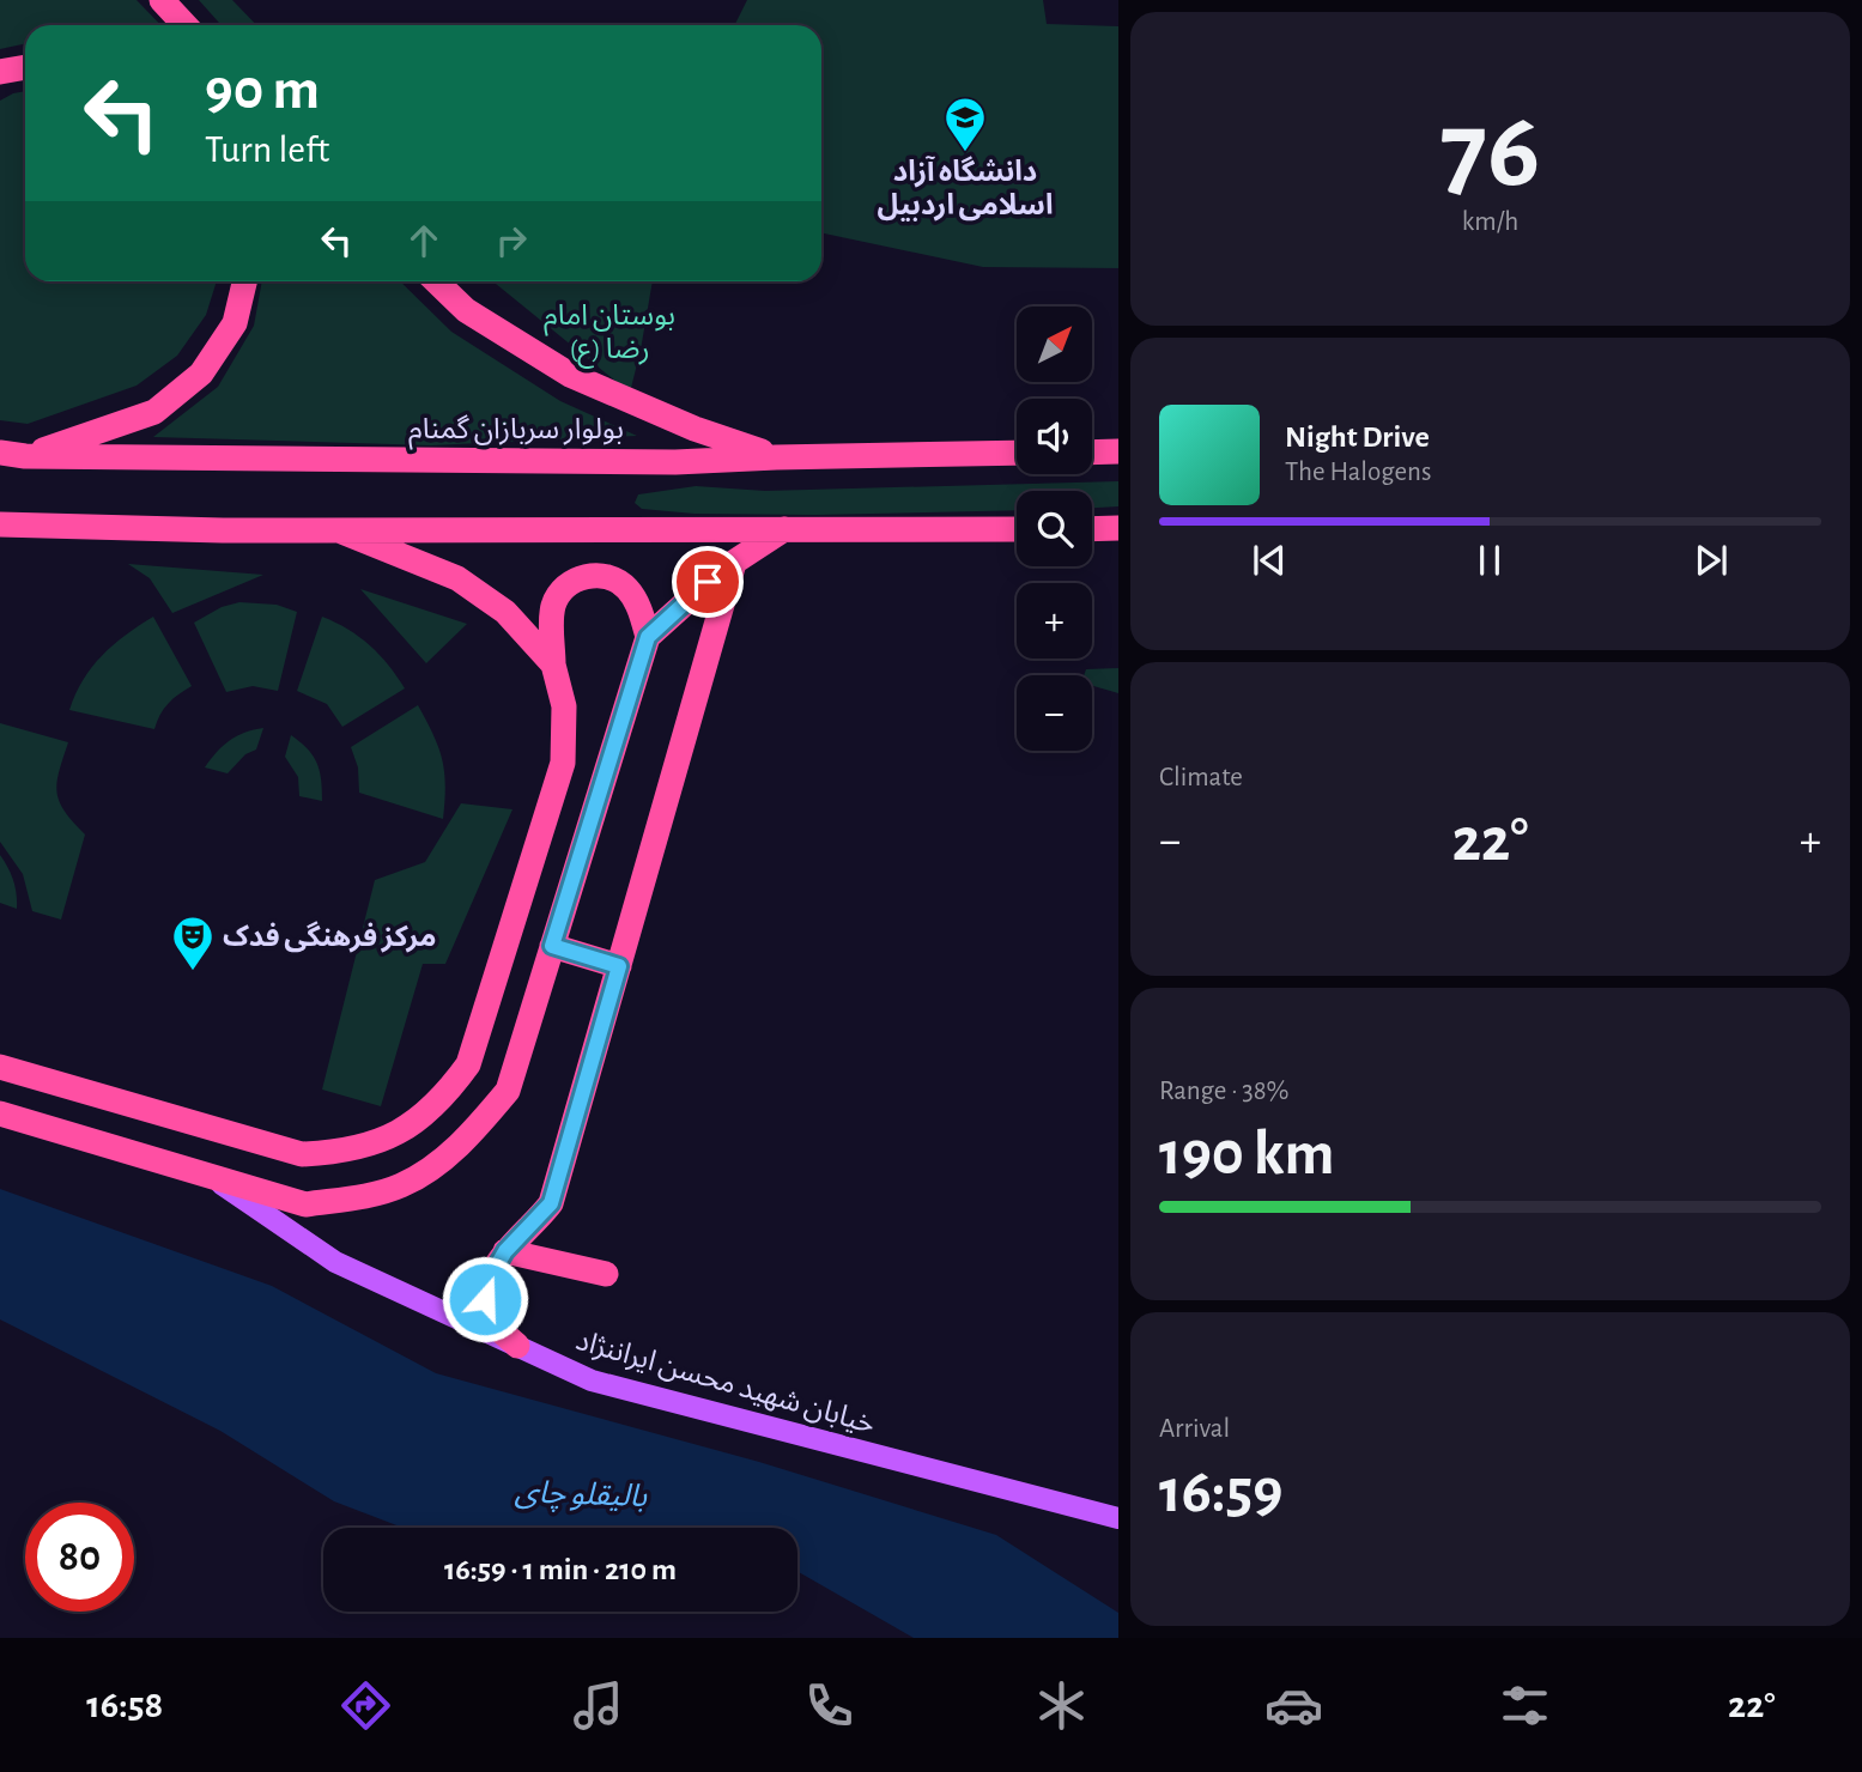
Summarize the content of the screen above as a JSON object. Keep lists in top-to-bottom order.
{
  "streets": {
    "highway": ["بولوار سربازان گمنام"],
    "main road": ["خیابان شهید محسن ایراننژاد"]
  },
  "water": ["بالیقلو چای"],
  "parks": ["بوستان امام رضا (ع)"],
  "places": {
    "school or university": ["دانشگاه آزاد اسلامی اردبیل"],
    "theatre": ["مرکز فرهنگی فدک"]
  },
  "north": "top right",
  "page": {
    "tile": [
      ["76", "km/h"],
      "Climate",
      ["Range · 38%", "190 km"],
      ["Arrival", "16:59"]
    ],
    "turn": ["90 m", "Turn left"],
    "map_buttons": ["+", "−"],
    "song": ["Night Drive", "The Halogens"],
    "heat": ["−", "22°", "+"],
    "limit": "80",
    "trip": "16:59 · 1 min · 210 m",
    "tabs": ["16:58", "22°"]
  }
}
